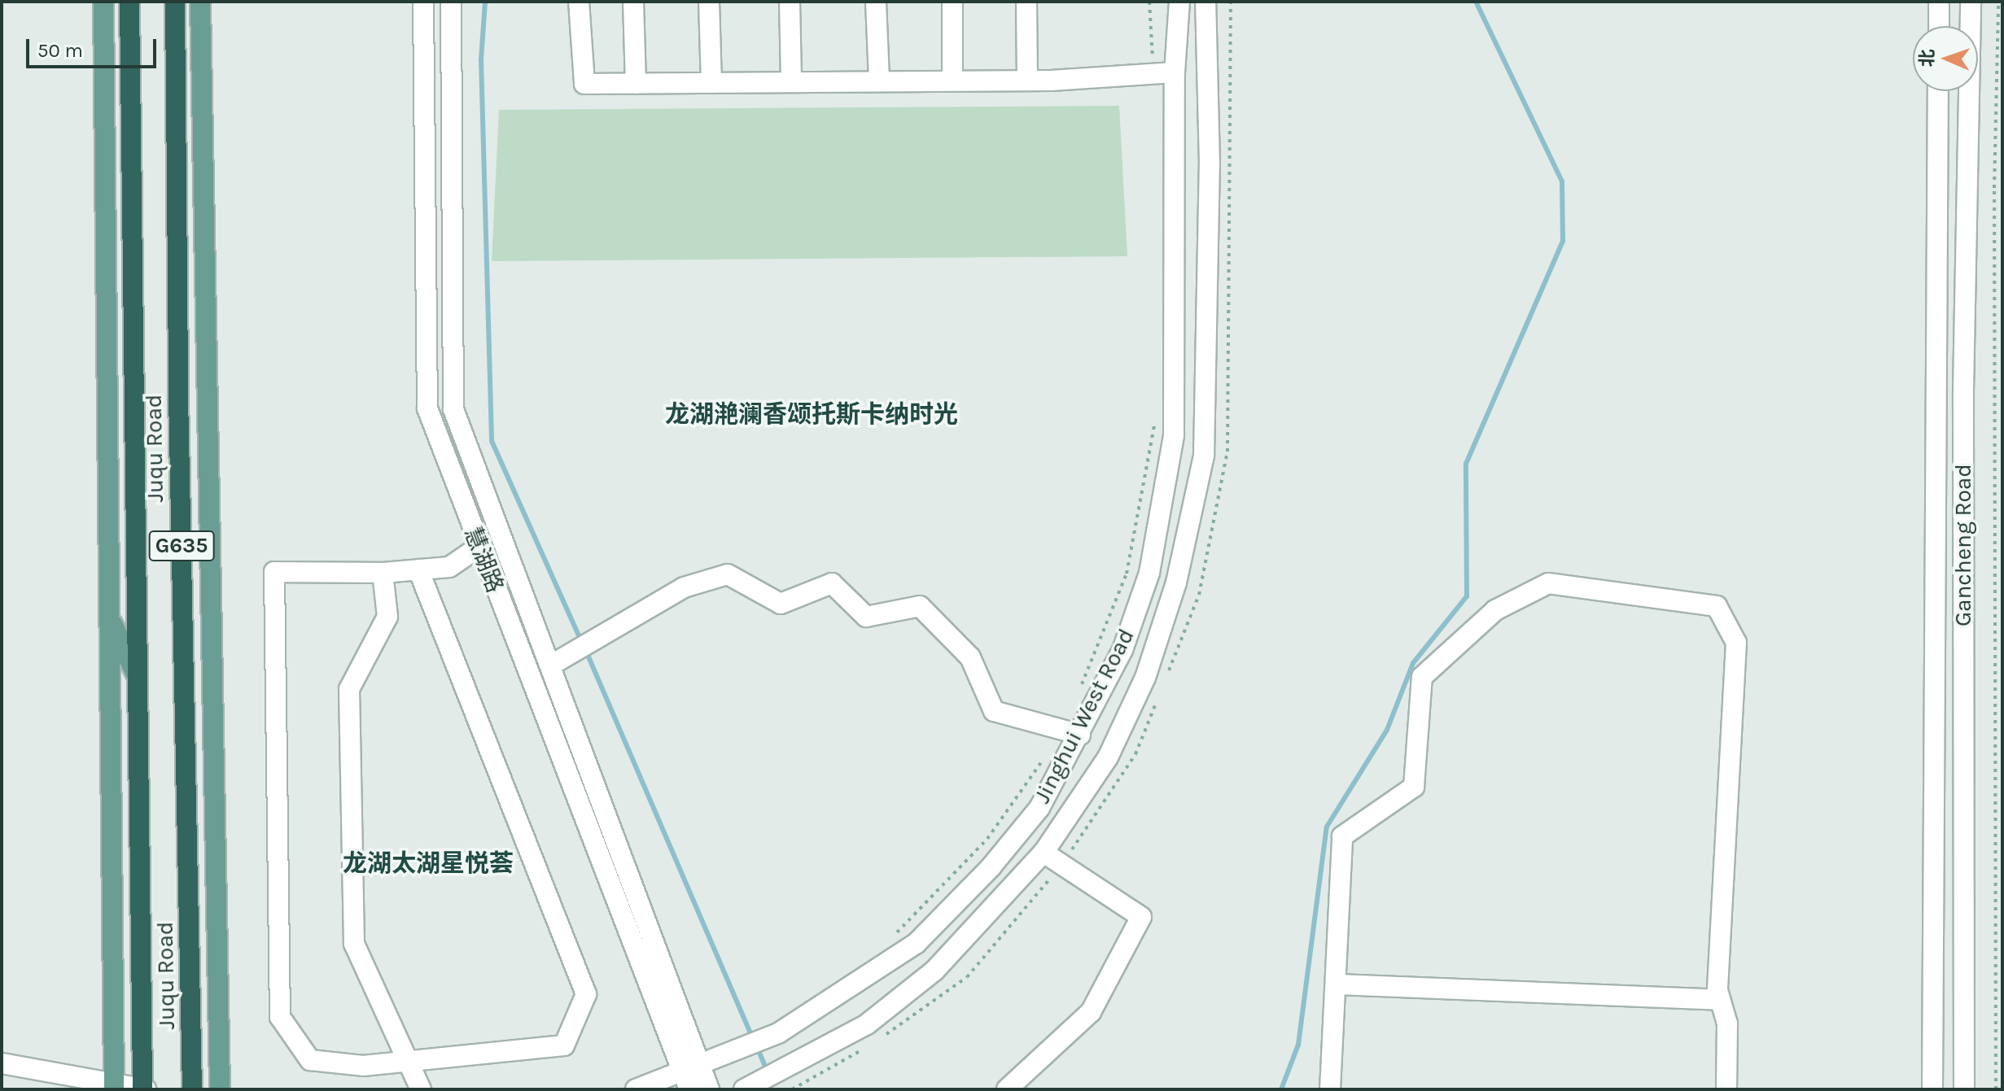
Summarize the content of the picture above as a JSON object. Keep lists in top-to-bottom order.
{
  "streets": {
    "highway": ["Juqu Road", "G635"],
    "street": ["Gancheng Road", "慧湖路", "Jinghui West Road"]
  },
  "crossings": [
    ["慧湖路", "Jinghui West Road"]
  ],
  "districts": ["龙湖滟澜香颂托斯卡纳时光", "龙湖太湖星悦荟"],
  "scale_bar": "50 m",
  "north": "left"
}
